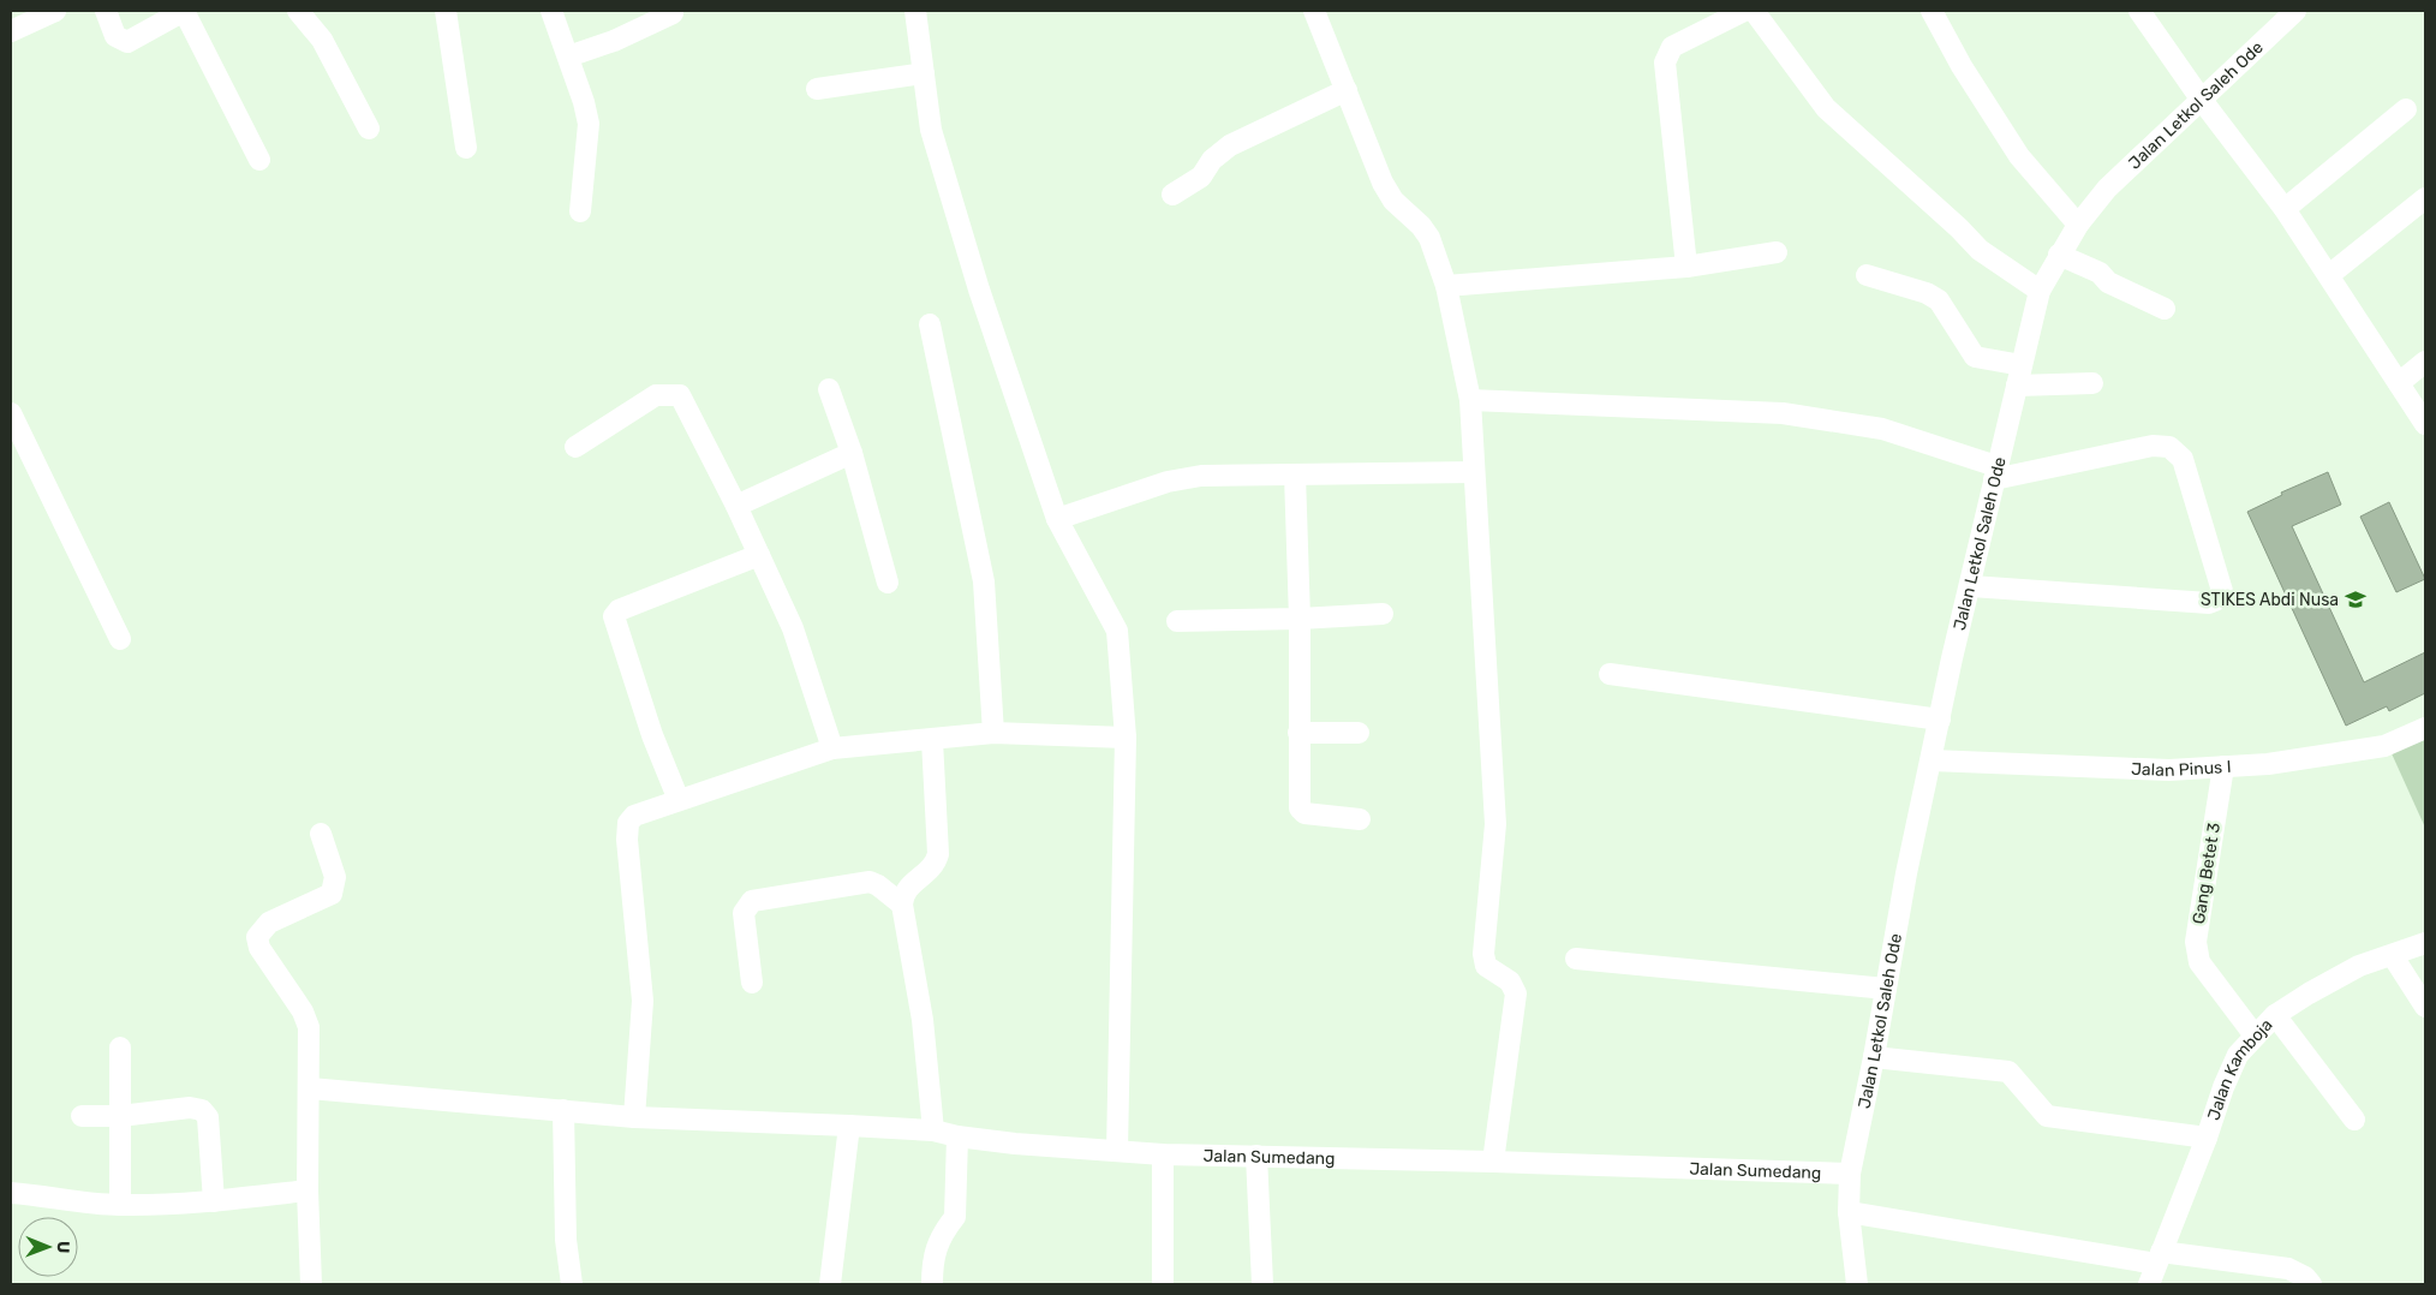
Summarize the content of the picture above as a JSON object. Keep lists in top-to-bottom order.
{
  "streets": {
    "street": [
      "Jalan Letkol Saleh Ode",
      "Jalan Pinus I",
      "Gang Betet 3",
      "Jalan Kamboja",
      "Jalan Sumedang"
    ]
  },
  "crossings": [
    ["Jalan Letkol Saleh Ode", "Jalan Pinus I"],
    ["Jalan Letkol Saleh Ode", "Jalan Sumedang"],
    ["Jalan Pinus I", "Gang Betet 3"],
    ["Gang Betet 3", "Jalan Kamboja"]
  ],
  "places": {
    "school or university": ["STIKES Abdi Nusa"]
  },
  "north": "right"
}
